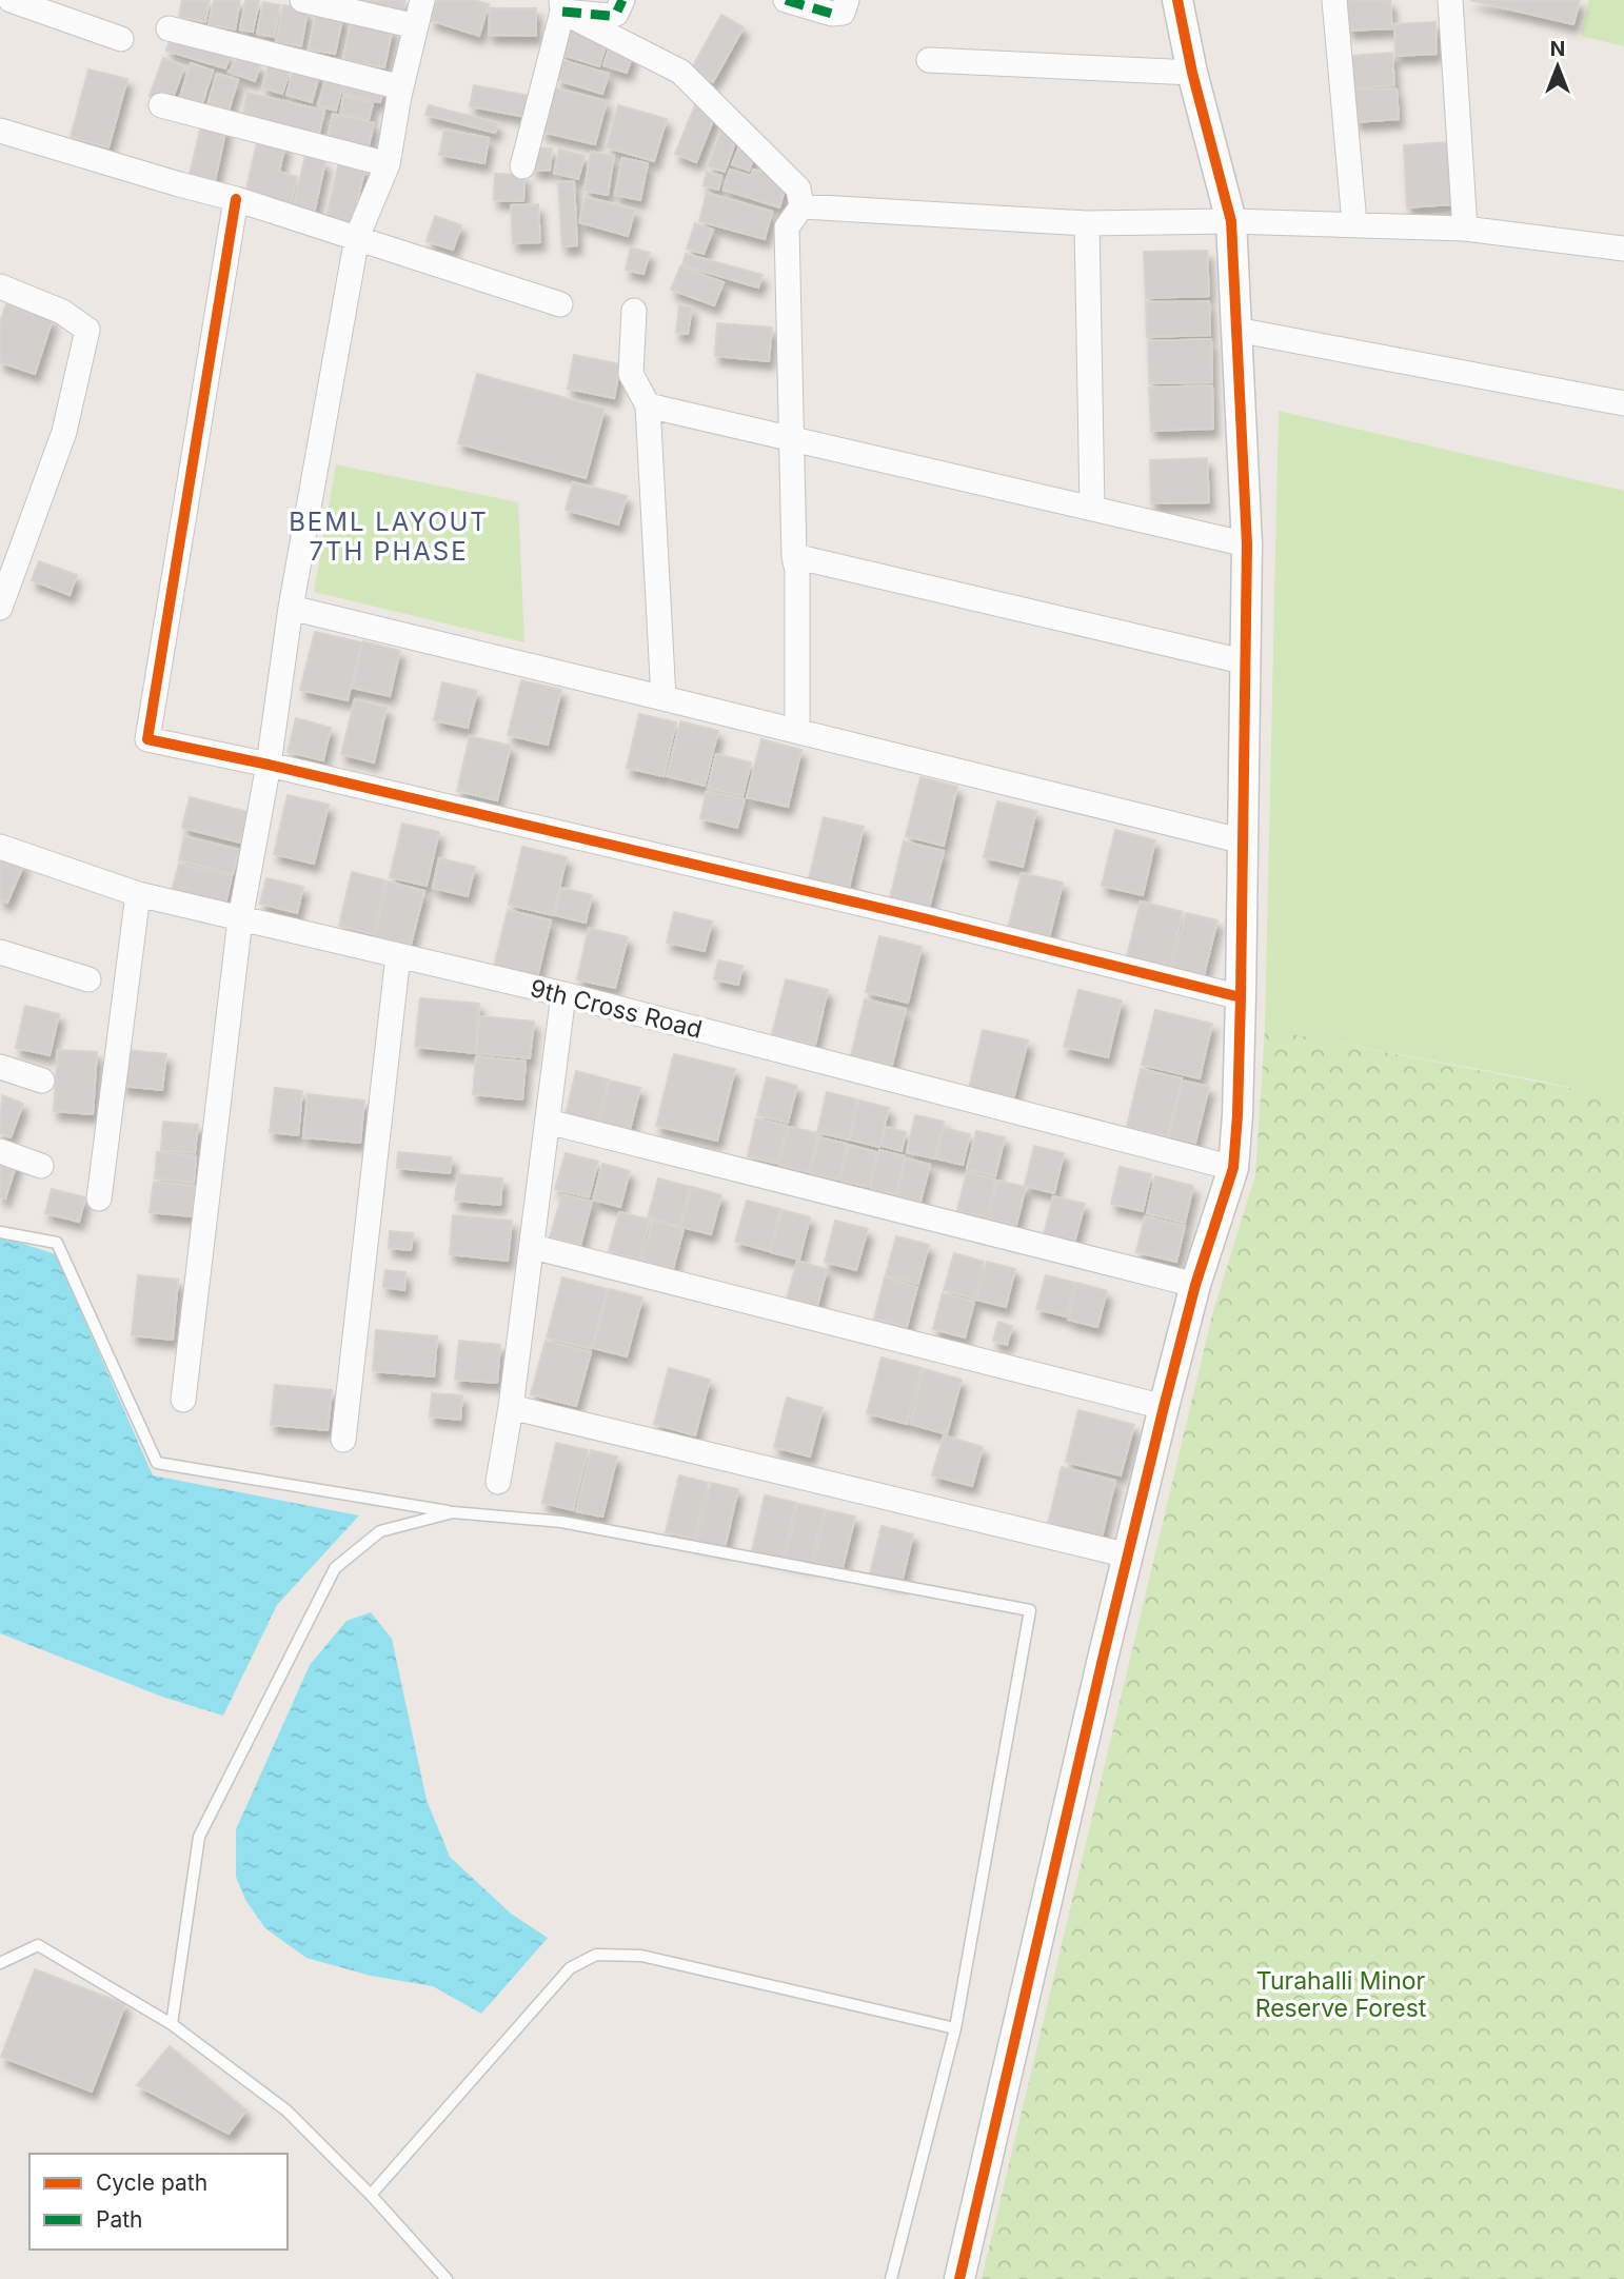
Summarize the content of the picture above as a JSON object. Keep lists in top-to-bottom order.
{
  "streets": {
    "street": ["9th Cross Road"]
  },
  "districts": ["BEML LAYOUT 7TH PHASE"],
  "parks": ["Turahalli Minor Reserve Forest"],
  "legend": ["Cycle path", "Path"],
  "north": "top"
}
